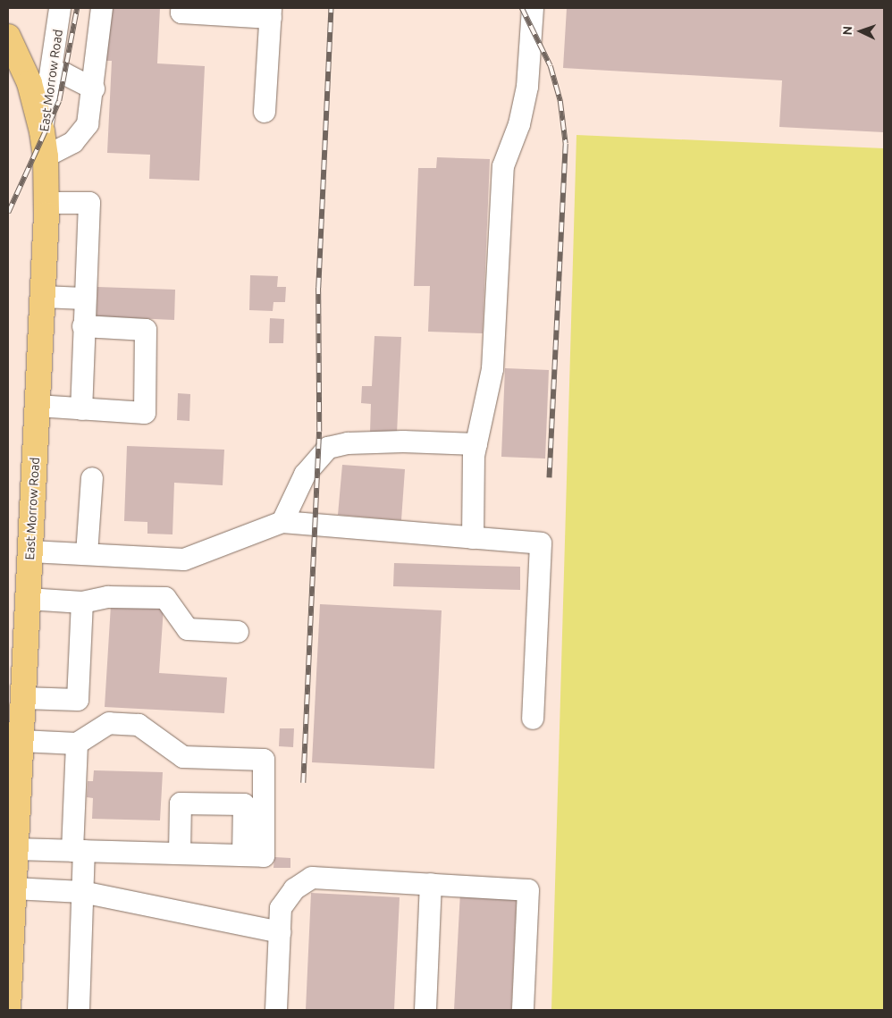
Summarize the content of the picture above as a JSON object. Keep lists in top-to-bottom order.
{
  "streets": {
    "main road": ["East Morrow Road"]
  },
  "north": "left"
}
